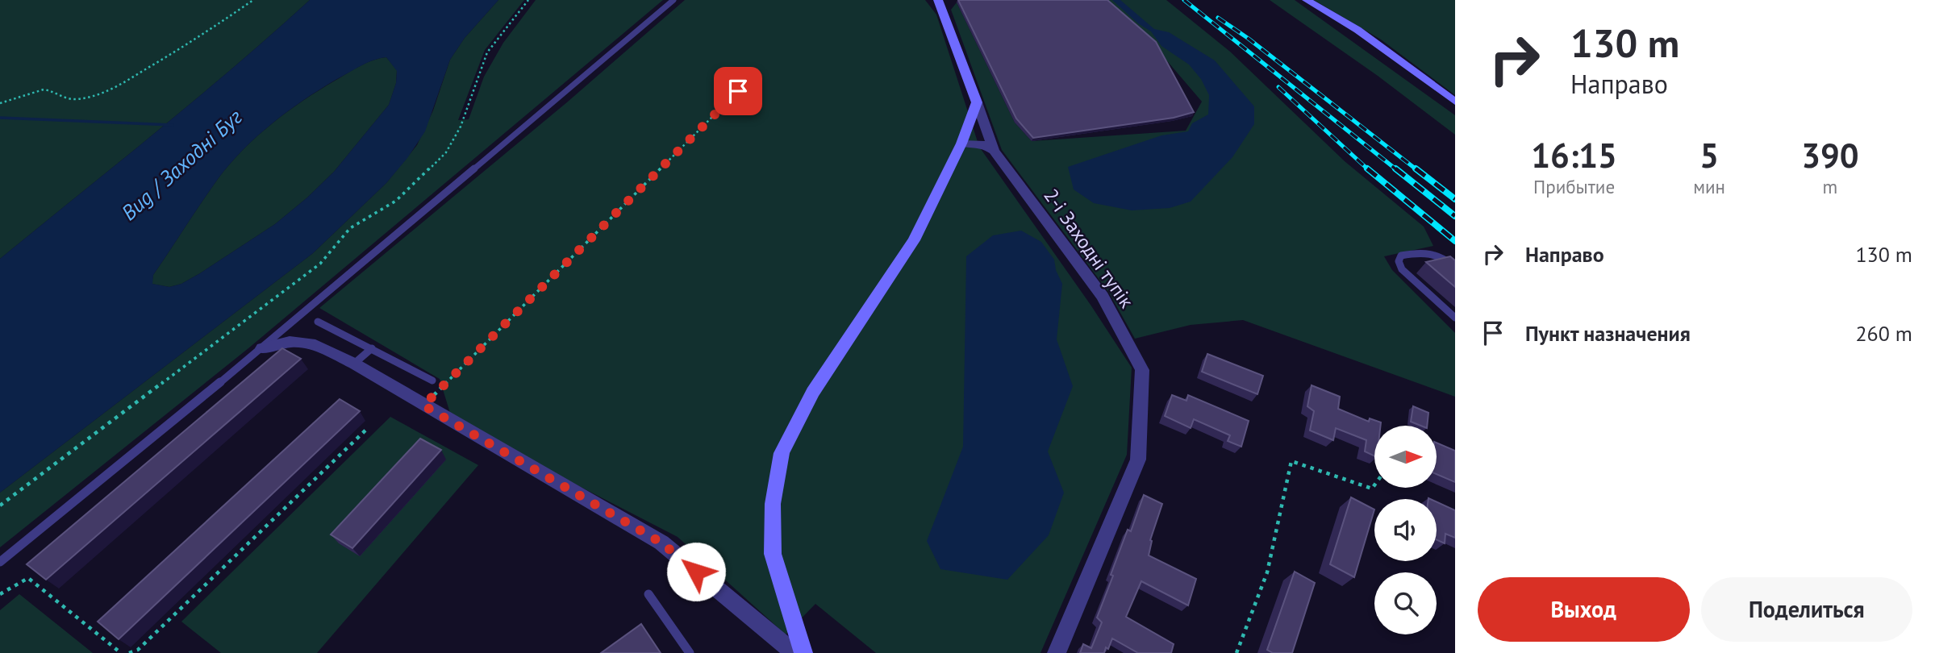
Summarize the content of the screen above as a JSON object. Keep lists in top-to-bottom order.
{
  "streets": {
    "main road": ["2-і Заходні тупік"]
  },
  "water": ["Bug / Заходні Буг"],
  "north": "right",
  "page": {
    "turn": ["130 m", "Направо"],
    "eta": [
      "16:15",
      "Прибытие",
      "5",
      "мин",
      "390",
      "m"
    ],
    "list": [
      {
        "name": "Направо",
        "value": "130 m"
      },
      {
        "name": "Пункт назначения",
        "value": "260 m"
      }
    ],
    "buttons": ["Выход", "Поделиться"]
  }
}
